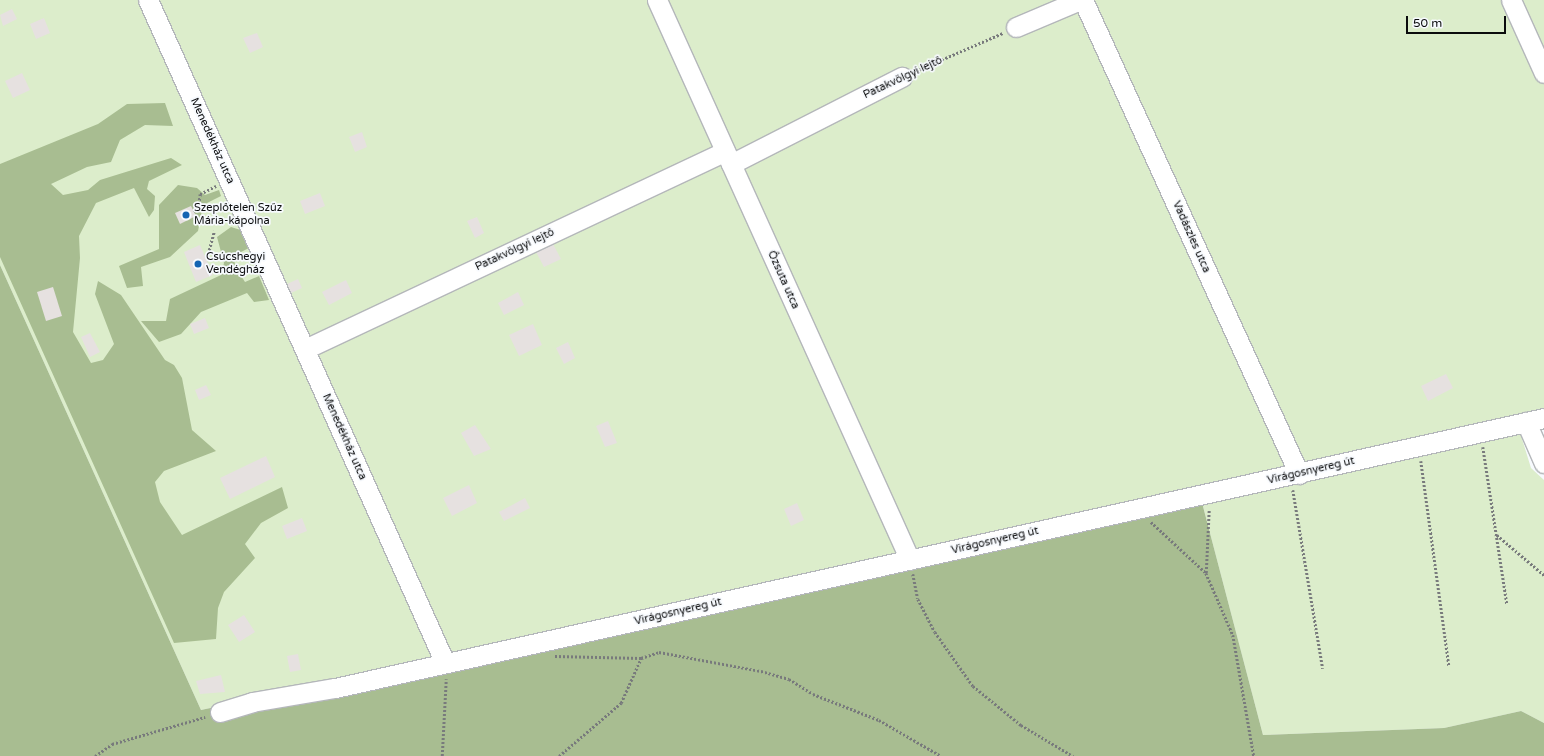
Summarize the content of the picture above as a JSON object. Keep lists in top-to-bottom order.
{
  "streets": {
    "street": [
      "Patakvölgyi lejtő",
      "Menedékház utca",
      "Vadászles utca",
      "Őzsuta utca",
      "Virágosnyereg út"
    ]
  },
  "crossings": [
    ["Patakvölgyi lejtő", "Menedékház utca"],
    ["Patakvölgyi lejtő", "Őzsuta utca"],
    ["Menedékház utca", "Virágosnyereg út"],
    ["Vadászles utca", "Virágosnyereg út"],
    ["Őzsuta utca", "Virágosnyereg út"]
  ],
  "places": ["Szeplőtelen Szűz Mária-kápolna", "Csúcshegyi Vendégház"],
  "scale_bar": "50 m"
}
